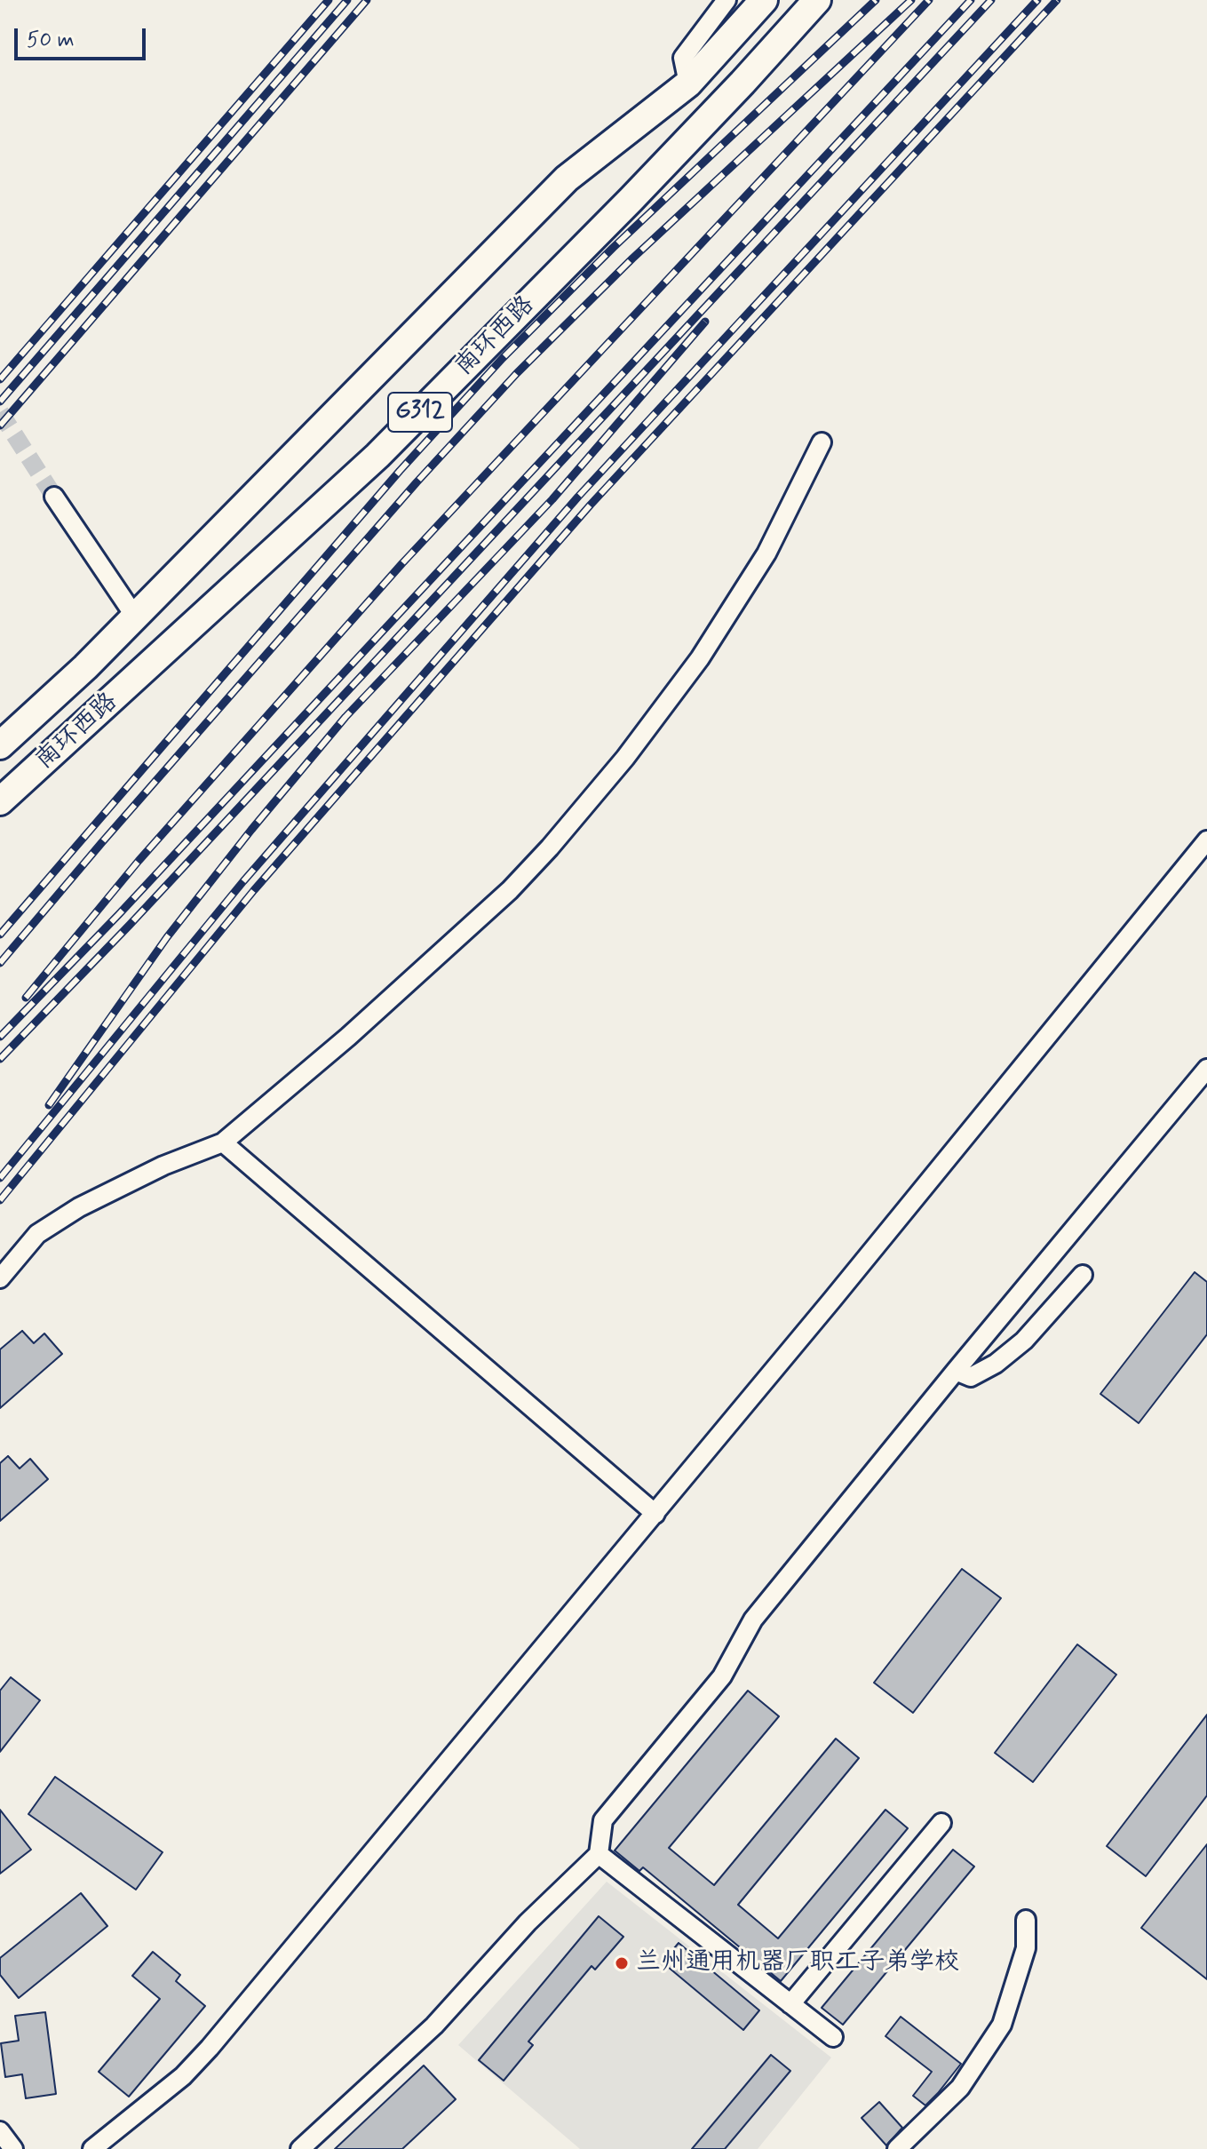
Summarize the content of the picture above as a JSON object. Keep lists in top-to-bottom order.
{
  "streets": {
    "highway": ["南环西路", "G312"]
  },
  "places": ["兰州通用机器厂职工子弟学校"],
  "scale_bar": "50 m"
}
